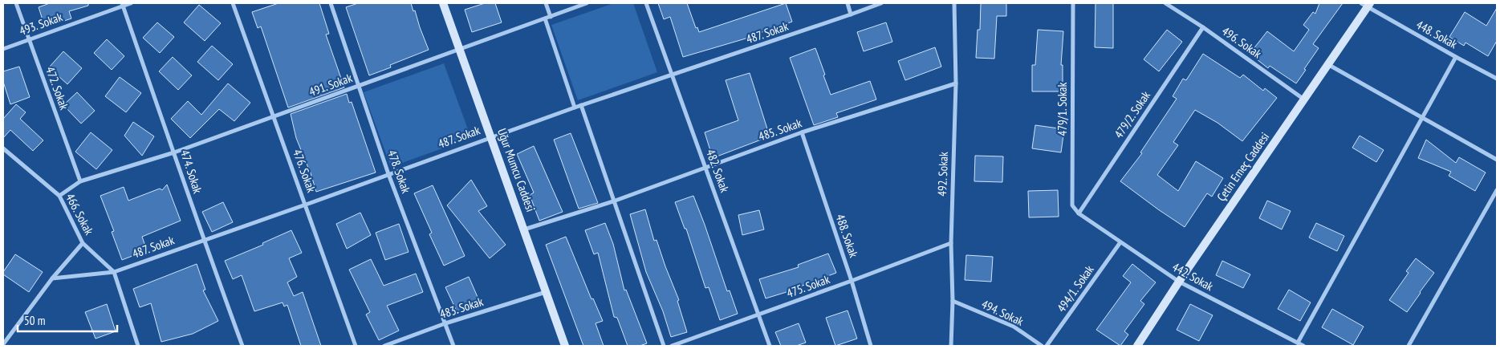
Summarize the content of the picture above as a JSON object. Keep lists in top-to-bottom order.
{
  "streets": {
    "street": [
      "493. Sokak",
      "487. Sokak",
      "448. Sokak",
      "496. Sokak",
      "491. Sokak",
      "472. Sokak",
      "479/1. Sokak",
      "479/2. Sokak",
      "485. Sokak",
      "Çetin Emeç Caddesi",
      "Uğur Mumcu Caddesi",
      "476. Sokak",
      "482. Sokak",
      "474. Sokak",
      "478. Sokak",
      "492. Sokak",
      "466. Sokak",
      "488. Sokak",
      "442. Sokak",
      "475. Sokak",
      "494/1. Sokak",
      "483. Sokak",
      "494. Sokak"
    ]
  },
  "crossings": [
    ["493. Sokak", "472. Sokak"],
    ["493. Sokak", "474. Sokak"],
    ["487. Sokak", "Uğur Mumcu Caddesi"],
    ["487. Sokak", "476. Sokak"],
    ["487. Sokak", "482. Sokak"],
    ["487. Sokak", "474. Sokak"],
    ["487. Sokak", "478. Sokak"],
    ["487. Sokak", "466. Sokak"],
    ["448. Sokak", "Çetin Emeç Caddesi"],
    ["496. Sokak", "479/2. Sokak"],
    ["496. Sokak", "Çetin Emeç Caddesi"],
    ["491. Sokak", "472. Sokak"],
    ["491. Sokak", "Uğur Mumcu Caddesi"],
    ["491. Sokak", "476. Sokak"],
    ["491. Sokak", "474. Sokak"],
    ["491. Sokak", "478. Sokak"],
    ["491. Sokak", "466. Sokak"],
    ["479/1. Sokak", "479/2. Sokak"],
    ["479/1. Sokak", "442. Sokak"],
    ["479/2. Sokak", "442. Sokak"],
    ["485. Sokak", "Uğur Mumcu Caddesi"],
    ["485. Sokak", "482. Sokak"],
    ["485. Sokak", "492. Sokak"],
    ["485. Sokak", "488. Sokak"],
    ["Çetin Emeç Caddesi", "442. Sokak"],
    ["Uğur Mumcu Caddesi", "483. Sokak"],
    ["482. Sokak", "475. Sokak"],
    ["478. Sokak", "483. Sokak"],
    ["492. Sokak", "475. Sokak"],
    ["492. Sokak", "494. Sokak"],
    ["488. Sokak", "475. Sokak"],
    ["442. Sokak", "494/1. Sokak"]
  ],
  "scale_bar": "50 m"
}
